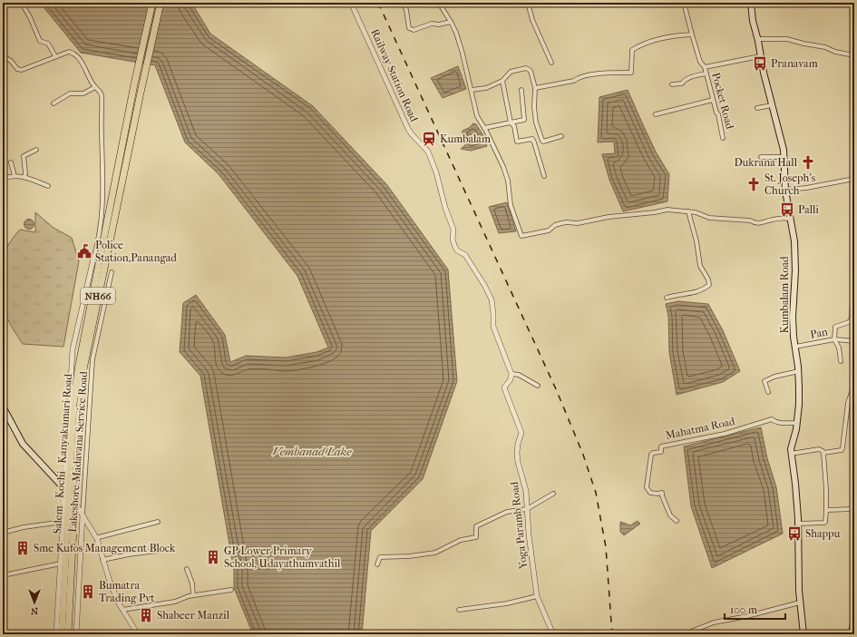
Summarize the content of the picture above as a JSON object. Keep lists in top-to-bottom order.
{
  "streets": {
    "highway": ["NH66", "Salem - Kochi - Kanyakumari Road"],
    "main road": ["Kumbalam Road"],
    "street": [
      "Railway Station Road",
      "Pocket Road",
      "Pan",
      "Mahatma Road",
      "Lakeshore-Madavana Service Road",
      "Yoga Paramb Road"
    ]
  },
  "crossings": [
    ["Railway Station Road", "Yoga Paramb Road"],
    ["Kumbalam Road", "Pan"],
    ["Kumbalam Road", "Mahatma Road"]
  ],
  "water": ["Vembanad Lake"],
  "places": {
    "bus stop": ["Pranavam", "Palli", "Shappu"],
    "station": ["Kumbalam"],
    "church": ["Dukrana Hall", "St. Joseph's Church"],
    "public building": ["Police Station,Panangad"],
    "building": [
      "Sme Kufos Management Block",
      "GP Lower Primary School, Udayathumvathil",
      "Bumatra Trading Pvt",
      "Shabeer Manzil"
    ]
  },
  "scale_bar": "100 m",
  "north": "bottom"
}
